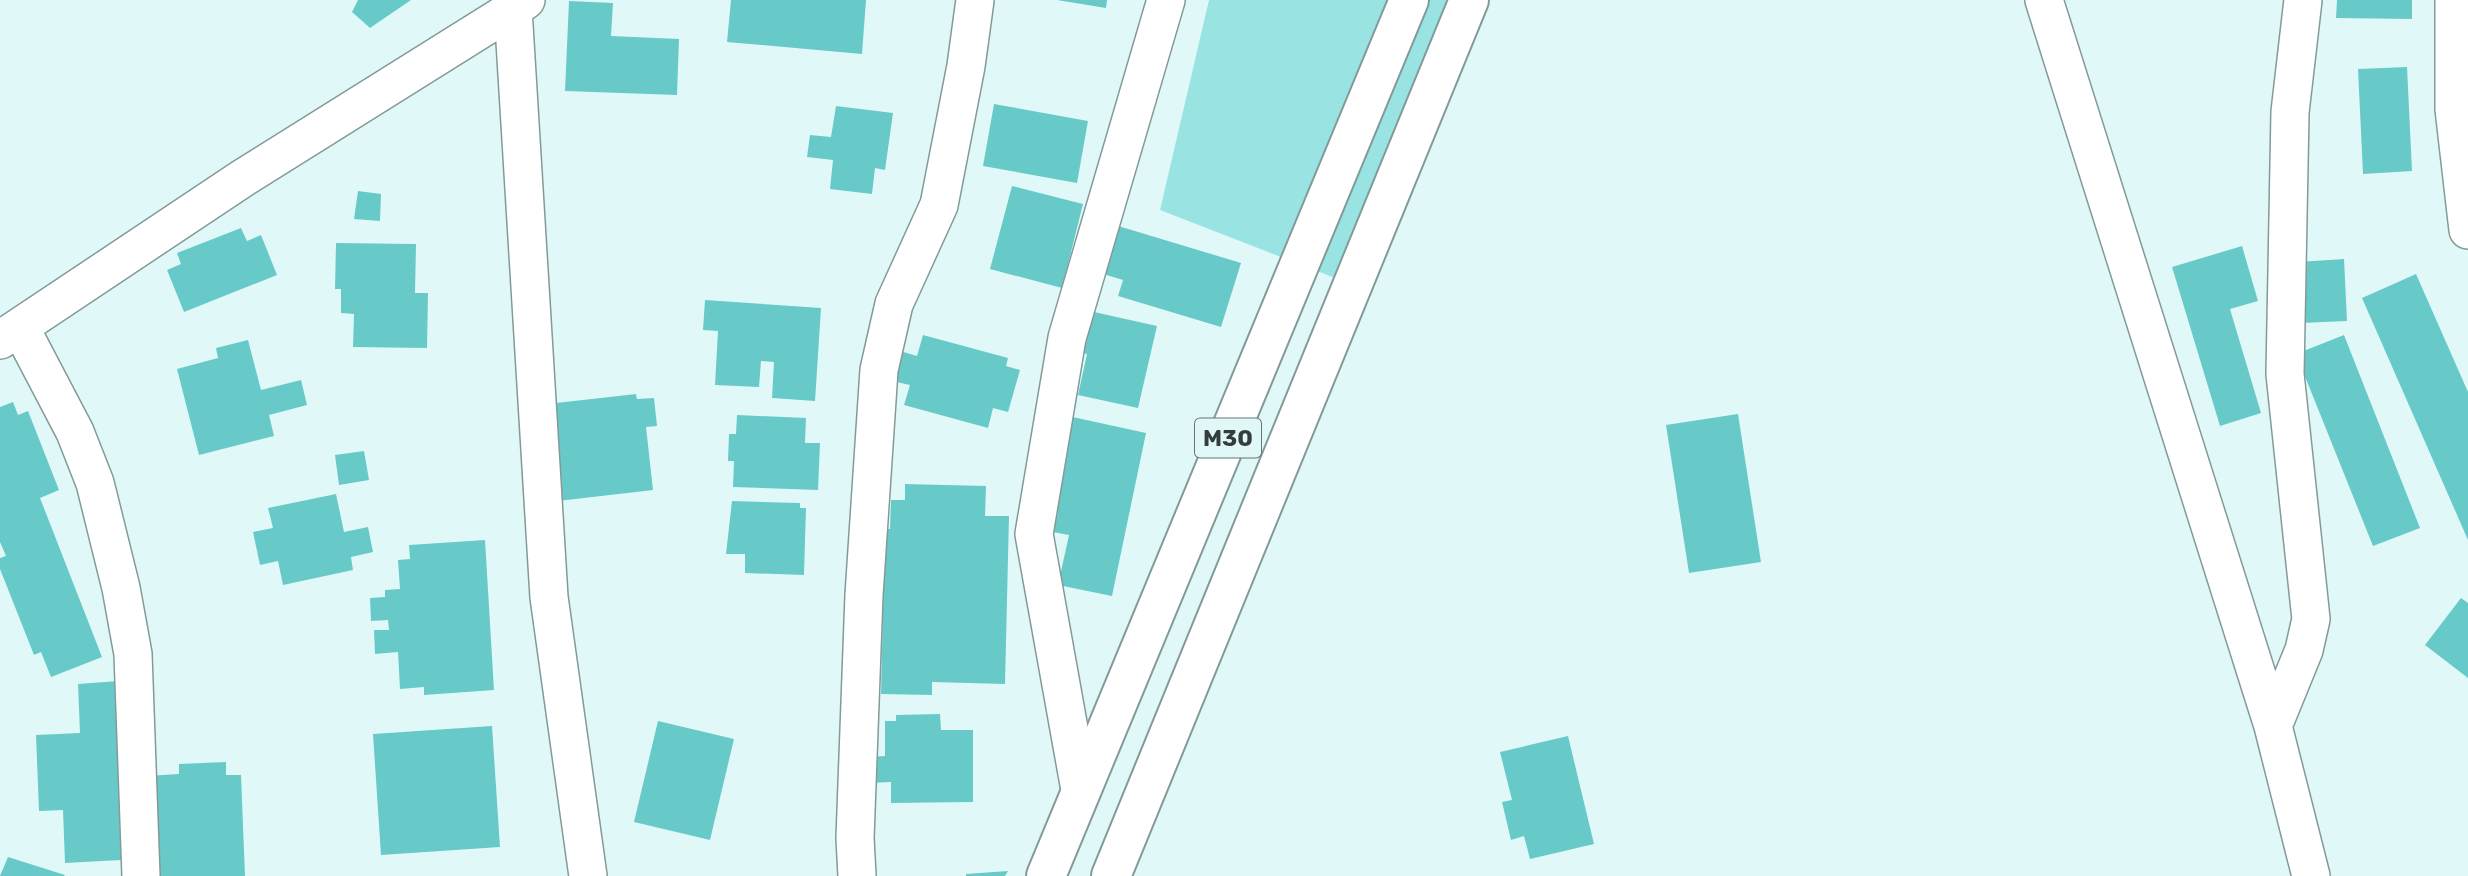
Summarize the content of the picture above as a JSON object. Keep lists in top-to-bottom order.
{
  "streets": {
    "highway": ["M30"]
  }
}
